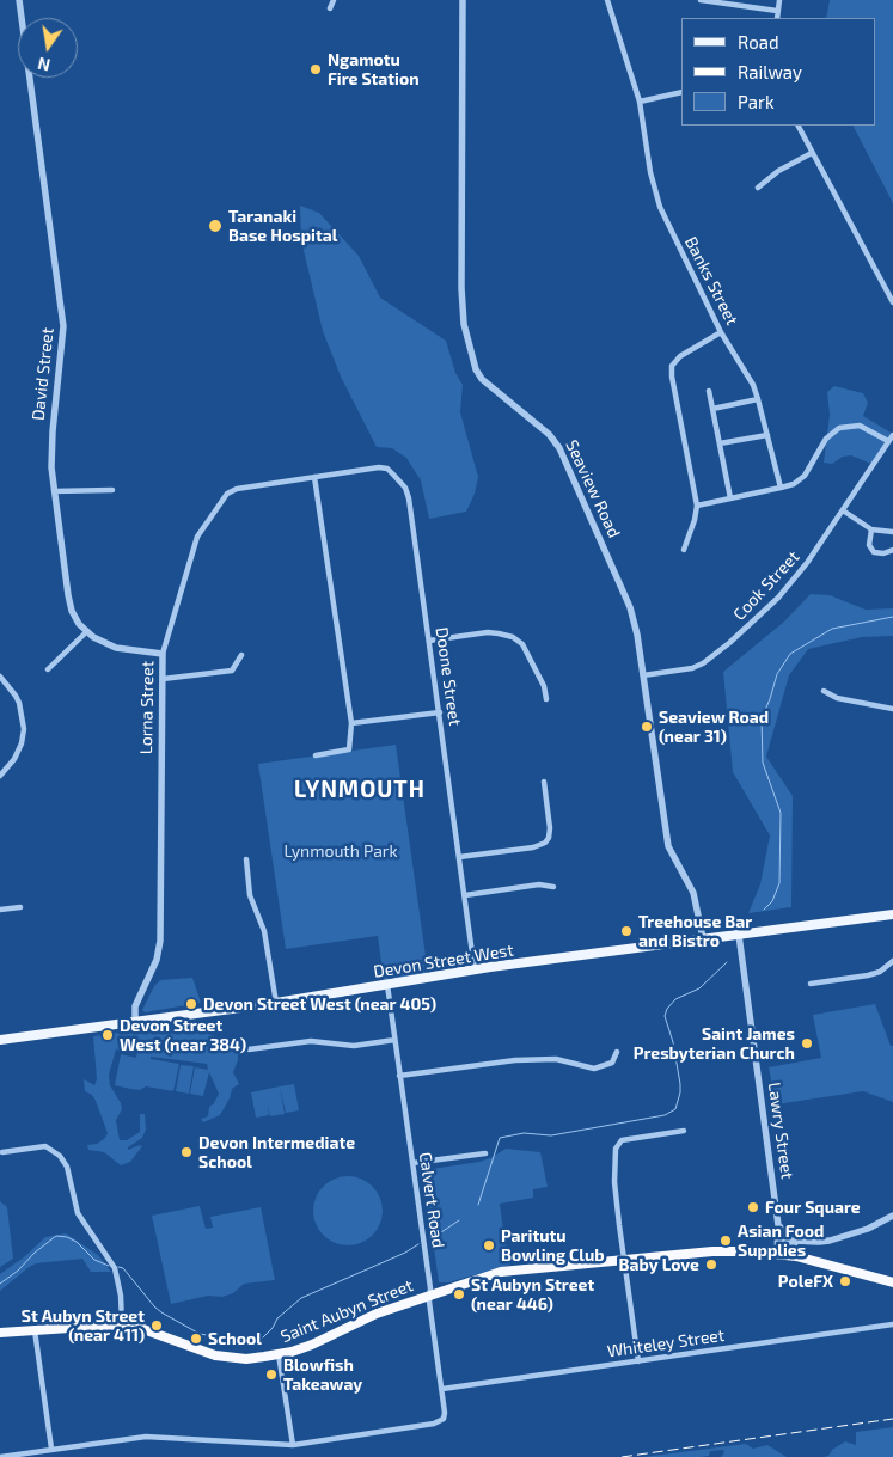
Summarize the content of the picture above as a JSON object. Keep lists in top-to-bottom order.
{
  "streets": {
    "highway": ["Saint Aubyn Street"],
    "main road": ["Devon Street West"],
    "street": [
      "Banks Street",
      "David Street",
      "Seaview Road",
      "Cook Street",
      "Doone Street",
      "Lorna Street",
      "Lawry Street",
      "Calvert Road",
      "Whiteley Street"
    ]
  },
  "crossings": [
    ["Seaview Road", "Cook Street"],
    ["Seaview Road", "Devon Street West"],
    ["Doone Street", "Lorna Street"],
    ["Doone Street", "Devon Street West"],
    ["Lorna Street", "Devon Street West"],
    ["Devon Street West", "Lawry Street"],
    ["Devon Street West", "Calvert Road"],
    ["Lawry Street", "Saint Aubyn Street"],
    ["Calvert Road", "Saint Aubyn Street"],
    ["Calvert Road", "Whiteley Street"]
  ],
  "districts": ["LYNMOUTH"],
  "parks": ["Lynmouth Park"],
  "places": [
    "Ngamotu Fire Station",
    "Taranaki Base Hospital",
    "Seaview Road (near 31)",
    "Treehouse Bar and Bistro",
    "Devon Street West (near 405)",
    "Devon Street West (near 384)",
    "Saint James Presbyterian Church",
    "Devon Intermediate School",
    "Four Square",
    "Asian Food Supplies",
    "Paritutu Bowling Club",
    "Baby Love",
    "PoleFX",
    "St Aubyn Street (near 446)",
    "St Aubyn Street (near 411)",
    "School",
    "Blowfish Takeaway"
  ],
  "legend": ["Road", "Railway", "Park"],
  "north": "bottom"
}
